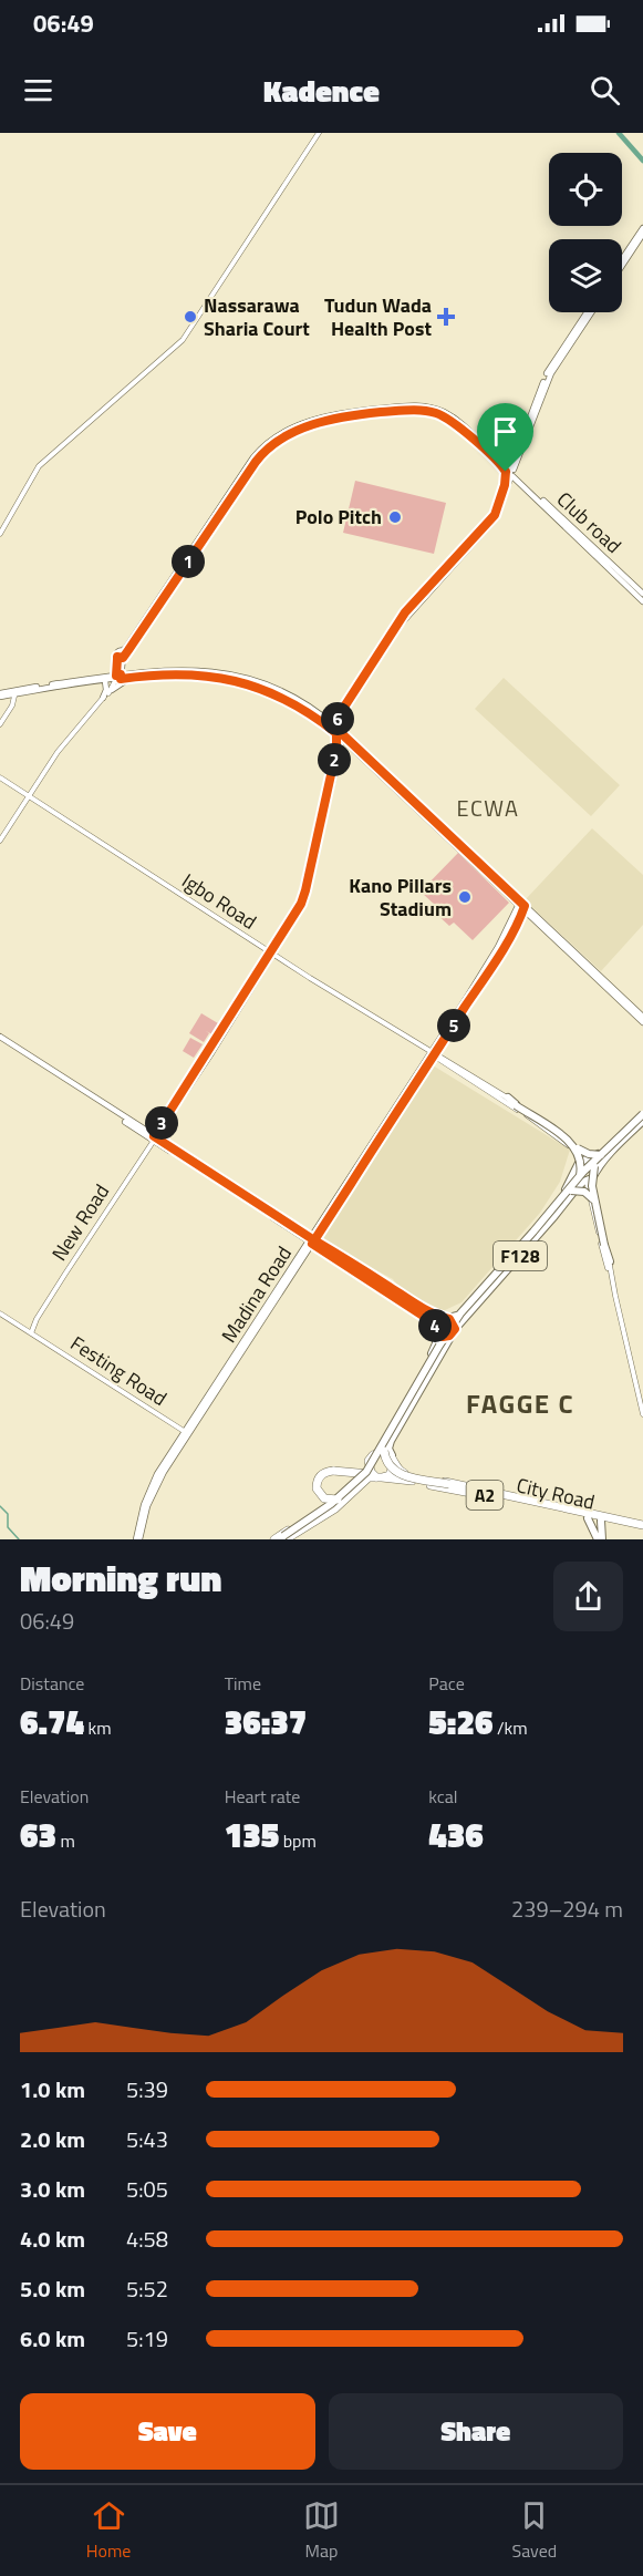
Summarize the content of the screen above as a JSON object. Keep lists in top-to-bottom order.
{
  "streets": {
    "highway": ["City Road", "A2"],
    "main road": ["Club road", "F128", "Madina Road"],
    "street": ["Igbo Road", "New Road", "Festing Road"]
  },
  "crossings": [
    ["Club road", "New Road"],
    ["Igbo Road", "New Road"],
    ["Igbo Road", "F128"],
    ["Igbo Road", "Madina Road"],
    ["New Road", "Festing Road"],
    ["F128", "City Road"],
    ["Madina Road", "Festing Road"]
  ],
  "districts": ["ECWA", "FAGGE C"],
  "places": {
    "other": ["Nassarawa Sharia Court", "Polo Pitch", "Kano Pillars Stadium"],
    "health": ["Tudun Wada Health Post"]
  },
  "page": {
    "status": "06:49",
    "header": "Kadence",
    "pins": [
      "1",
      "6",
      "2",
      "5",
      "3",
      "4"
    ],
    "heading": ["Morning run", "06:49"],
    "stats": [
      ["Distance", "6.74 km"],
      ["Time", "36:37"],
      ["Pace", "5:26 /km"],
      ["Elevation", "63 m"],
      ["Heart rate", "135 bpm"],
      ["kcal", "436"]
    ],
    "chart": ["Elevation", "239–294 m"],
    "list": [
      {
        "name": "1.0 km",
        "note": "5:39"
      },
      {
        "name": "2.0 km",
        "note": "5:43"
      },
      {
        "name": "3.0 km",
        "note": "5:05"
      },
      {
        "name": "4.0 km",
        "note": "4:58"
      },
      {
        "name": "5.0 km",
        "note": "5:52"
      },
      {
        "name": "6.0 km",
        "note": "5:19"
      }
    ],
    "buttons": ["Save", "Share"],
    "tabs": ["Home", "Map", "Saved"]
  }
}
